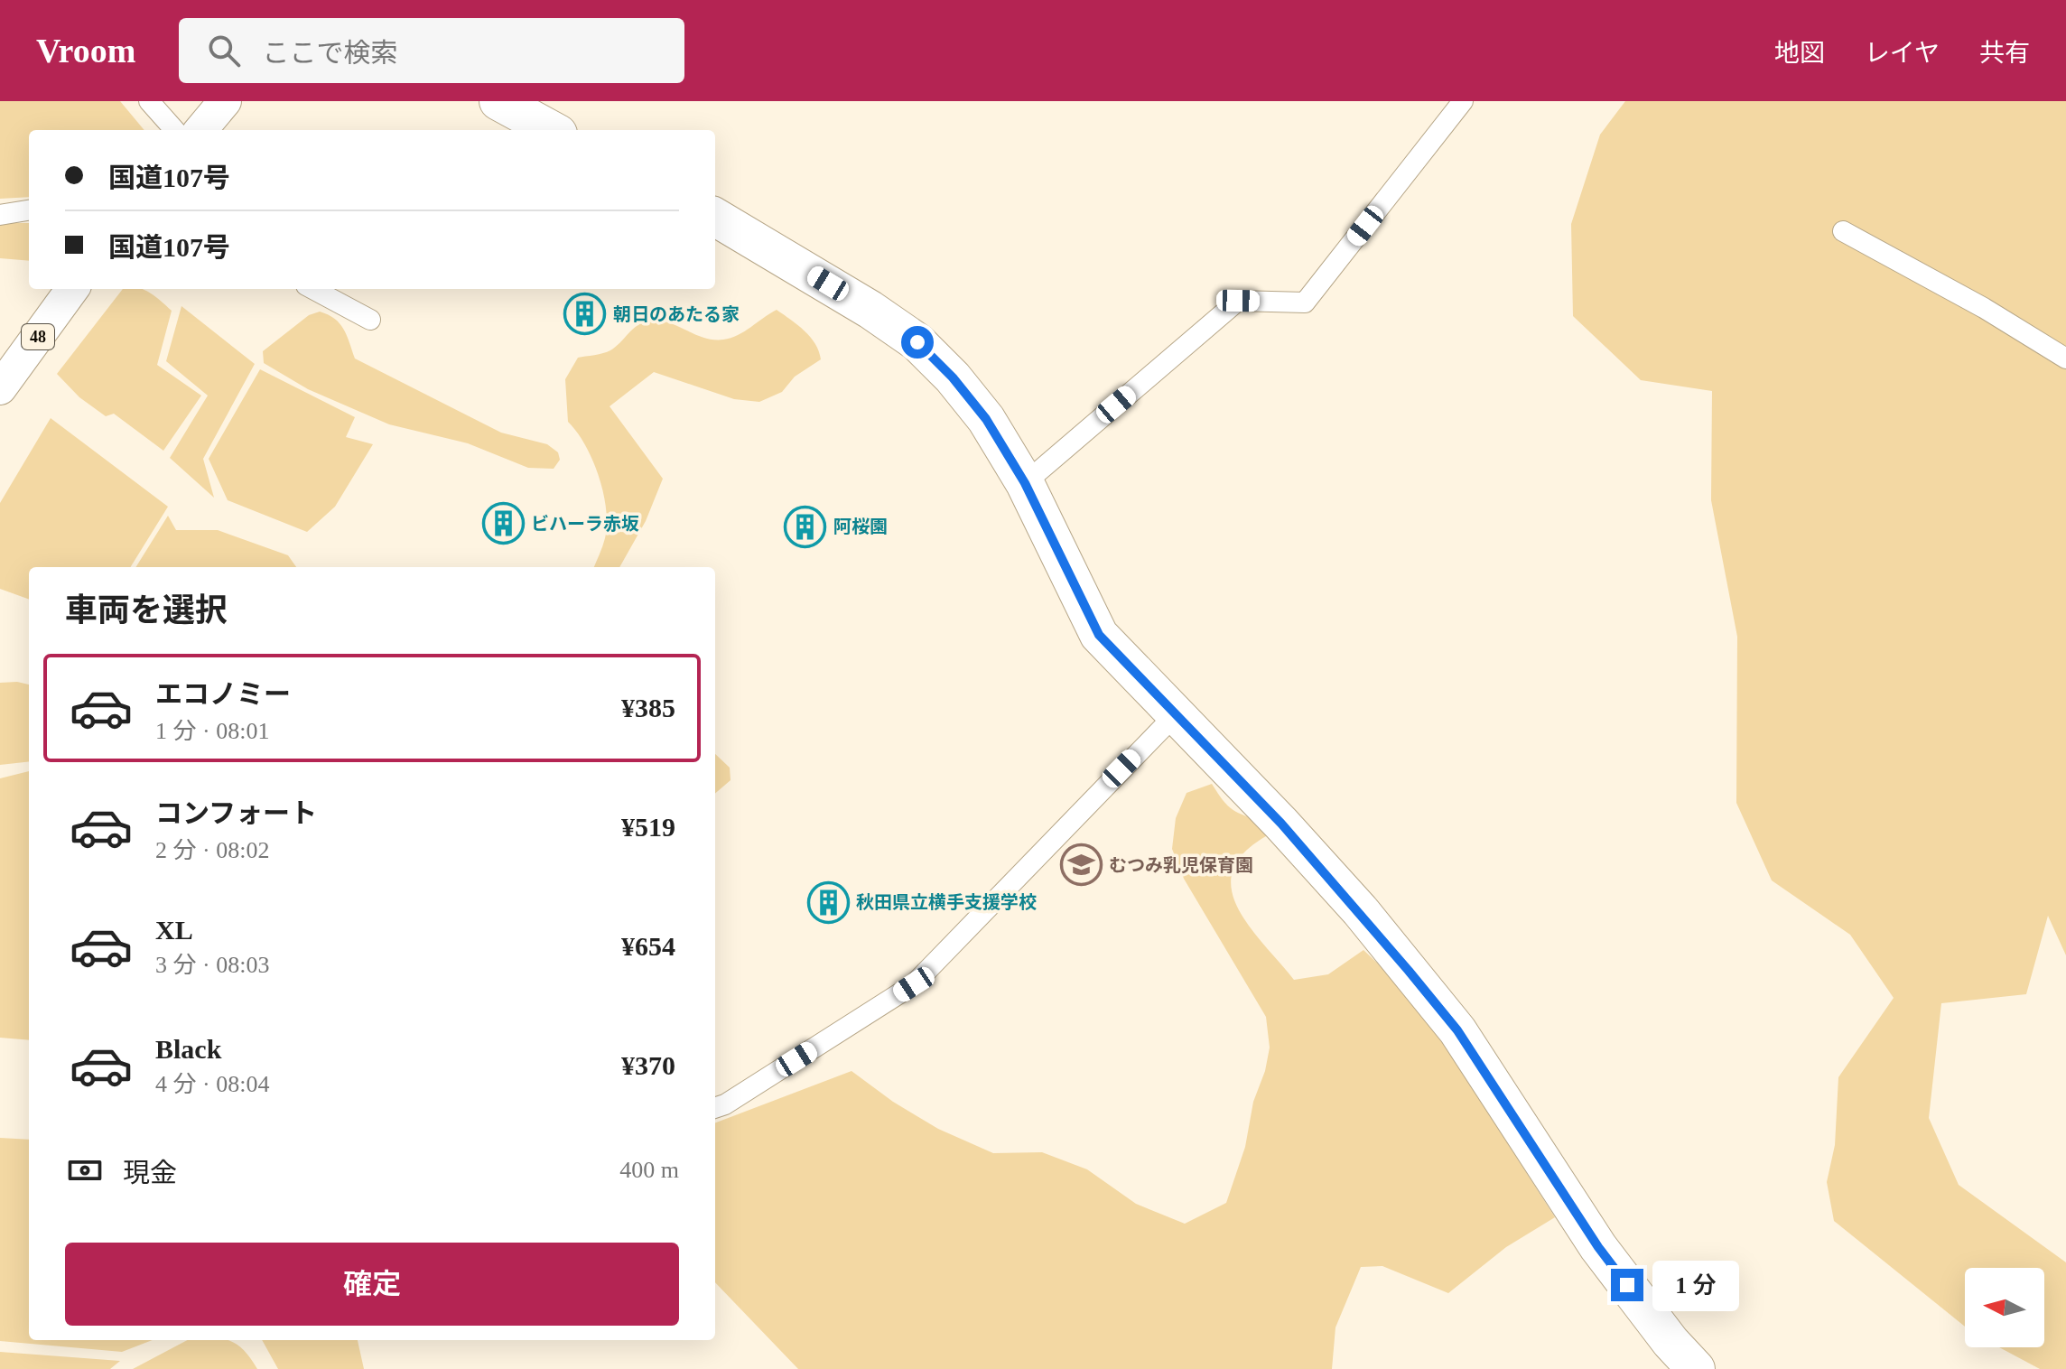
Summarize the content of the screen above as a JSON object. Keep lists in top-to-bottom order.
{
  "streets": {
    "main road": ["48"]
  },
  "places": {
    "building": [
      "朝日のあたる家",
      "ビハーラ赤坂",
      "阿桜園",
      "秋田県立横手支援学校"
    ],
    "school or university": ["むつみ乳児保育園"]
  },
  "north": "left",
  "page": {
    "header": "Vroom",
    "search": "ここで検索",
    "nav": ["地図", "レイヤ", "共有"],
    "banner": ["国道107号", "国道107号"],
    "heading": "車両を選択",
    "list": [
      {
        "name": "エコノミー",
        "note": "1 分 · 08:01",
        "value": "¥385"
      },
      {
        "name": "コンフォート",
        "note": "2 分 · 08:02",
        "value": "¥519"
      },
      {
        "name": "XL",
        "note": "3 分 · 08:03",
        "value": "¥654"
      },
      {
        "name": "Black",
        "note": "4 分 · 08:04",
        "value": "¥370"
      }
    ],
    "pay": ["現金", "400 m"],
    "buttons": "確定",
    "bubble": "1 分"
  }
}
